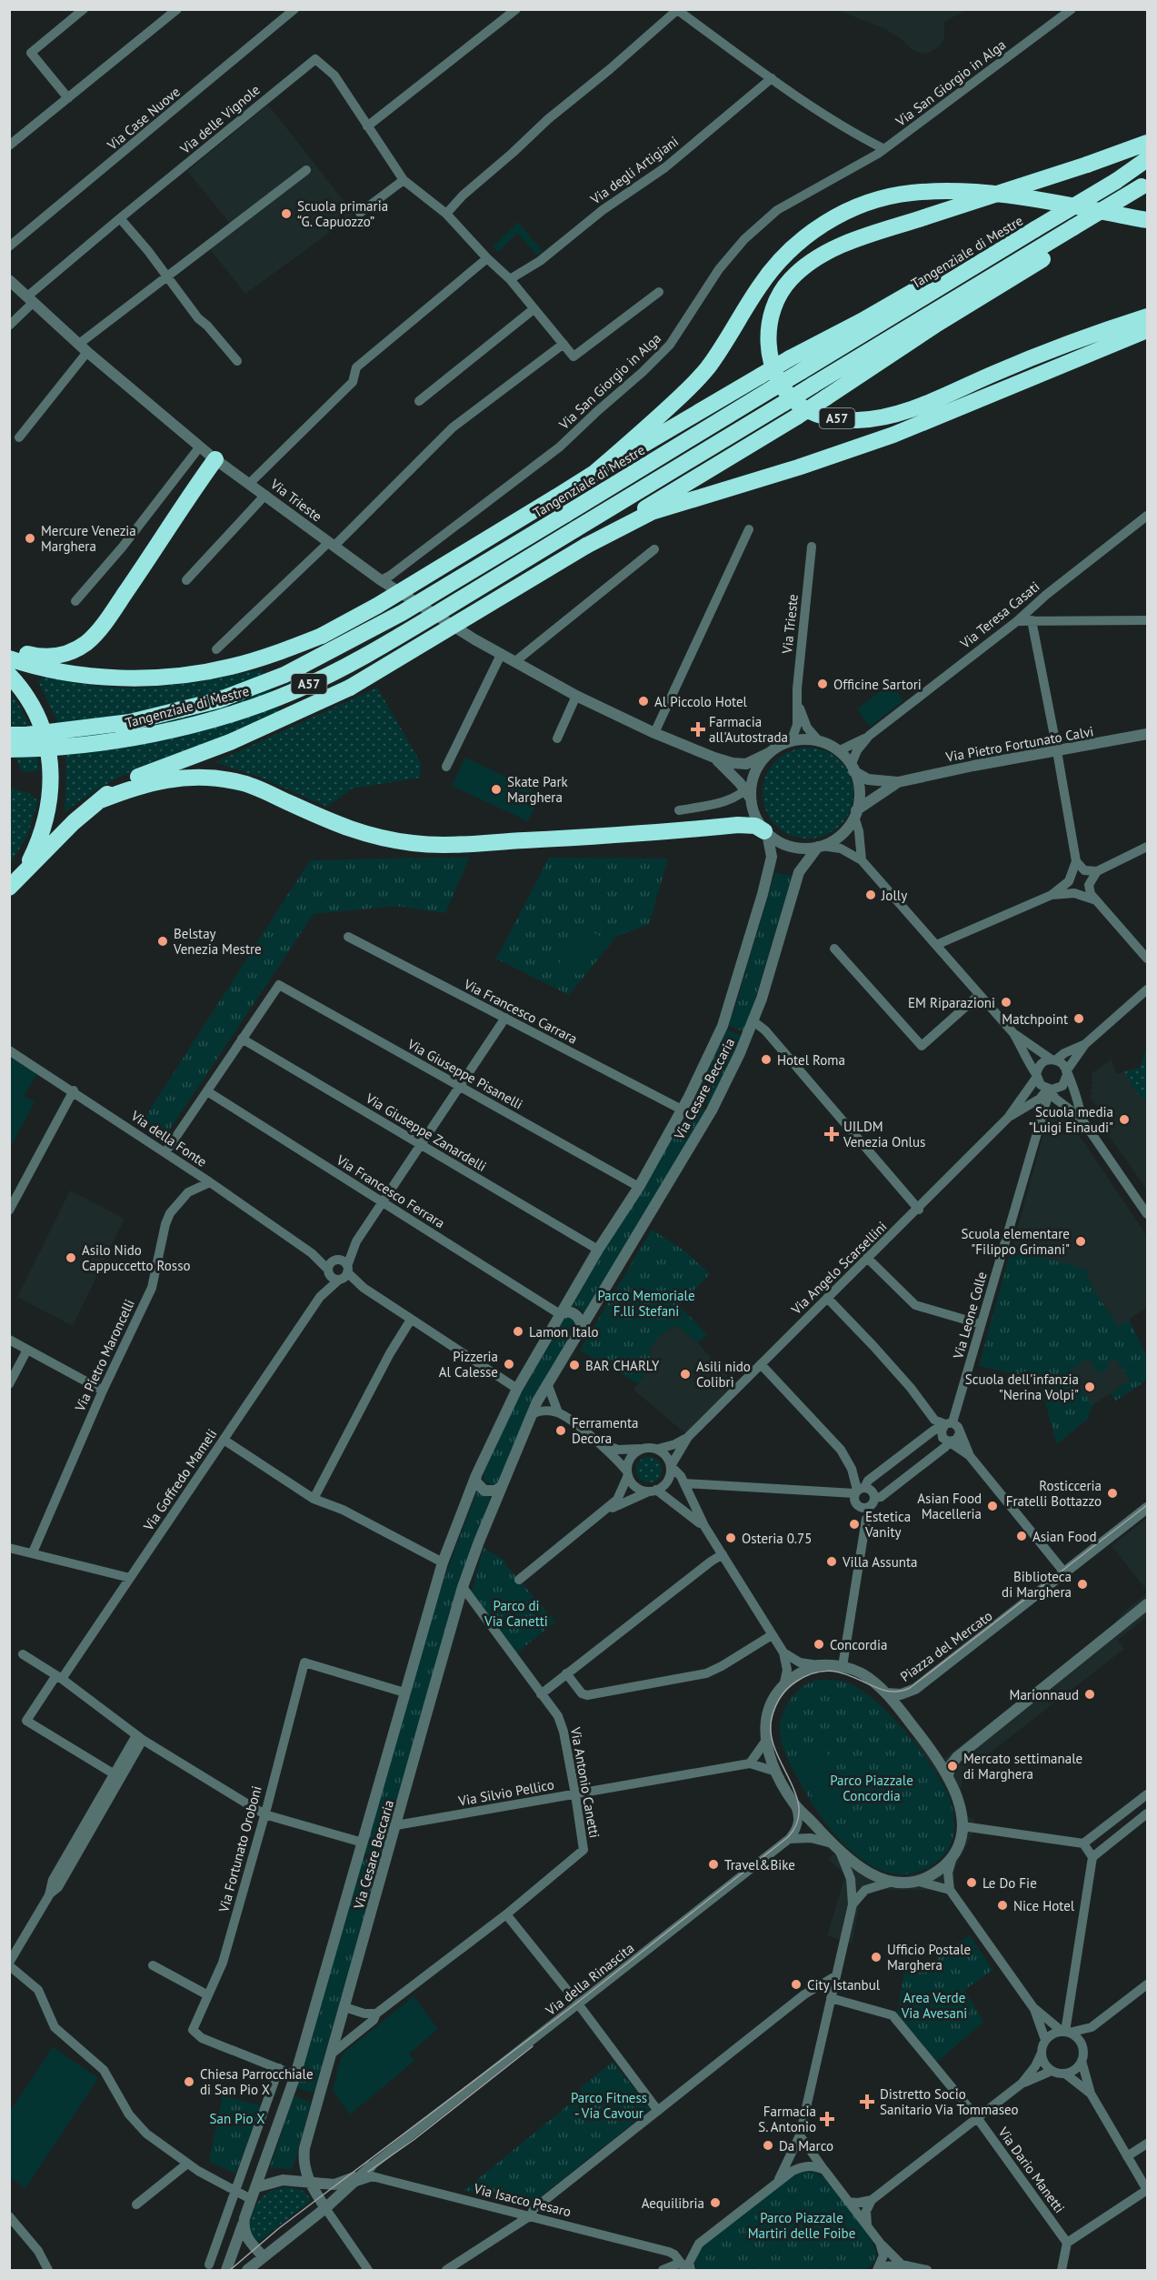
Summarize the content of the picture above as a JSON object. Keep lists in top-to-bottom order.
{
  "streets": {
    "highway": ["Tangenziale di Mestre", "A57"],
    "street": [
      "Via San Giorgio in Alga",
      "Via Case Nuove",
      "Via delle Vignole",
      "Via degli Artigiani",
      "Via Trieste",
      "Via Teresa Casati",
      "Via Pietro Fortunato Calvi",
      "Via Francesco Carrara",
      "Via Giuseppe Pisanelli",
      "Via Cesare Beccaria",
      "Via Giuseppe Zanardelli",
      "Via della Fonte",
      "Via Francesco Ferrara",
      "Via Angelo Scarsellini",
      "Via Leone Colle",
      "Via Pietro Maroncelli",
      "Via Goffredo Mameli",
      "Piazza del Mercato",
      "Via Antonio Canetti",
      "Via Silvio Pellico",
      "Via Fortunato Oroboni",
      "Via della Rinascita",
      "Via Dario Manetti",
      "Via Isacco Pesaro"
    ]
  },
  "crossings": [
    ["Via San Giorgio in Alga", "Via Trieste"],
    ["Via delle Vignole", "Via degli Artigiani"],
    ["Via delle Vignole", "Via Trieste"],
    ["Tangenziale di Mestre", "A57"],
    ["Via Trieste", "Via Pietro Fortunato Calvi"],
    ["Via Trieste", "Via Cesare Beccaria"],
    ["Via Pietro Fortunato Calvi", "Via Cesare Beccaria"],
    ["Via Francesco Carrara", "Via Cesare Beccaria"],
    ["Via Francesco Carrara", "Via Goffredo Mameli"],
    ["Via Giuseppe Pisanelli", "Via Cesare Beccaria"],
    ["Via Giuseppe Pisanelli", "Via Giuseppe Zanardelli"],
    ["Via Giuseppe Pisanelli", "Via Goffredo Mameli"],
    ["Via Cesare Beccaria", "Via Giuseppe Zanardelli"],
    ["Via Cesare Beccaria", "Via Francesco Ferrara"],
    ["Via Cesare Beccaria", "Via Antonio Canetti"],
    ["Via Cesare Beccaria", "Via Silvio Pellico"],
    ["Via Cesare Beccaria", "Via Fortunato Oroboni"],
    ["Via Giuseppe Zanardelli", "Via Goffredo Mameli"],
    ["Via della Fonte", "Via Pietro Maroncelli"],
    ["Via della Fonte", "Via Goffredo Mameli"],
    ["Via Francesco Ferrara", "Via Goffredo Mameli"],
    ["Via Angelo Scarsellini", "Via Leone Colle"],
    ["Via Antonio Canetti", "Via Silvio Pellico"]
  ],
  "parks": [
    "Parco Memoriale F.lli Stefani",
    "Parco di Via Canetti",
    "Parco Piazzale Concordia",
    "Area Verde Via Avesani",
    "Parco Fitness - Via Cavour",
    "San Pio X",
    "Parco Piazzale Martiri delle Foibe"
  ],
  "places": {
    "other": [
      "Scuola primaria “G. Capuozzo”",
      "Mercure Venezia Marghera",
      "Officine Sartori",
      "Al Piccolo Hotel",
      "Skate Park Marghera",
      "Jolly",
      "Belstay Venezia Mestre",
      "EM Riparazioni",
      "Matchpoint",
      "Hotel Roma",
      "Scuola media \"Luigi Einaudi\"",
      "Scuola elementare \"Filippo Grimani\"",
      "Asilo Nido Cappuccetto Rosso",
      "Lamon Italo",
      "Pizzeria Al Calesse",
      "BAR CHARLY",
      "Asili nido Colibrì",
      "Scuola dell'infanzia \"Nerina Volpi\"",
      "Ferramenta Decora",
      "Rosticceria Fratelli Bottazzo",
      "Asian Food Macelleria",
      "Estetica Vanity",
      "Asian Food",
      "Osteria 0.75",
      "Villa Assunta",
      "Biblioteca di Marghera",
      "Concordia",
      "Marionnaud",
      "Mercato settimanale di Marghera",
      "Travel&Bike",
      "Le Do Fie",
      "Nice Hotel",
      "Ufficio Postale Marghera",
      "City Istanbul",
      "Chiesa Parrocchiale di San Pio X",
      "Da Marco",
      "Aequilibria"
    ],
    "health": [
      "Farmacia all'Autostrada",
      "UILDM Venezia Onlus",
      "Distretto Socio Sanitario Via Tommaseo",
      "Farmacia S. Antonio"
    ]
  }
}
